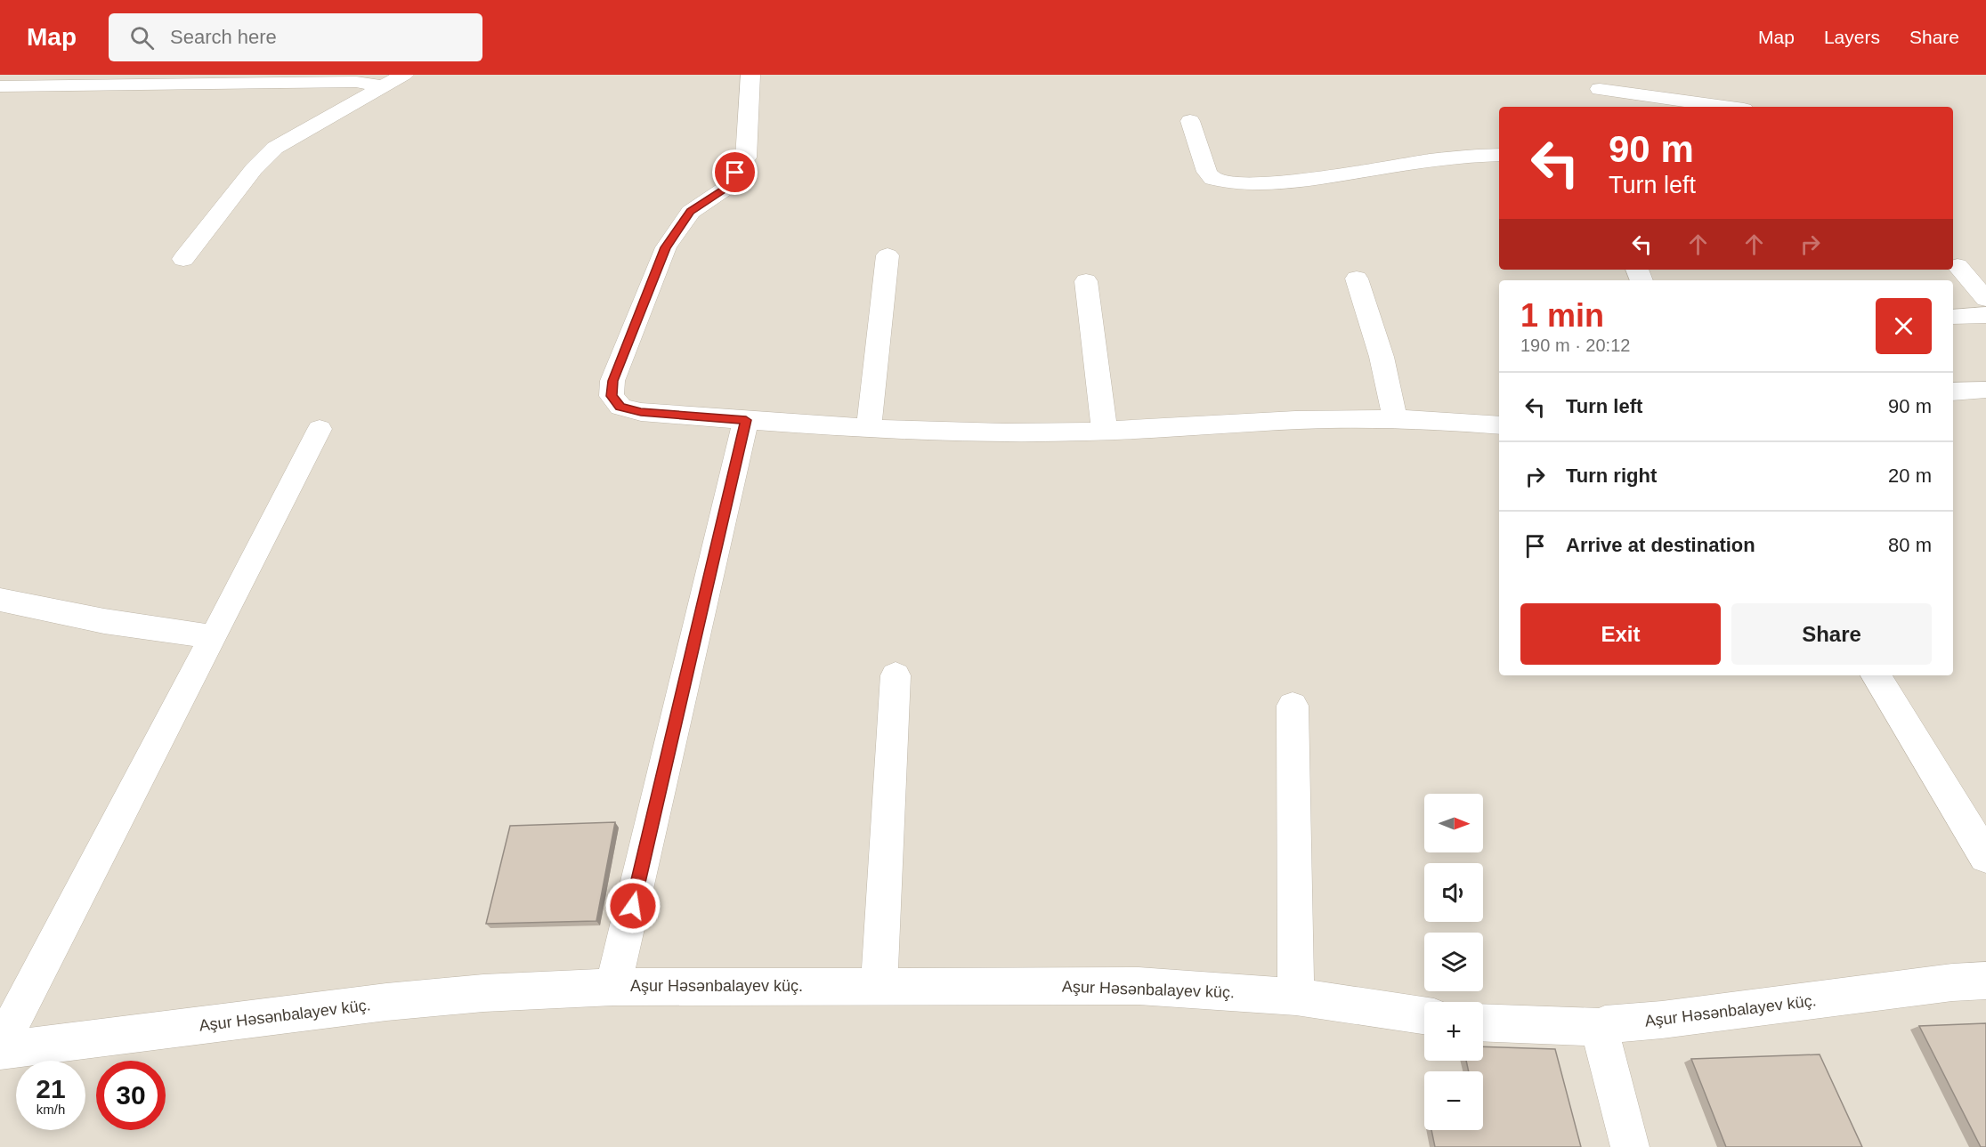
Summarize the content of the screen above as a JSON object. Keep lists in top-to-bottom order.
{
  "streets": {
    "street": ["Aşur Həsənbalayev küç."]
  },
  "north": "right",
  "page": {
    "header": "Map",
    "search": "Search here",
    "nav": ["Map", "Layers", "Share"],
    "turn": ["90 m", "Turn left"],
    "heading": ["1 min", "190 m · 20:12"],
    "list": [
      {
        "name": "Turn left",
        "value": "90 m"
      },
      {
        "name": "Turn right",
        "value": "20 m"
      },
      {
        "name": "Arrive at destination",
        "value": "80 m"
      }
    ],
    "buttons": ["Exit", "Share"],
    "map_buttons": ["+", "−"],
    "speed": "21 km/h",
    "limit": "30"
  }
}
